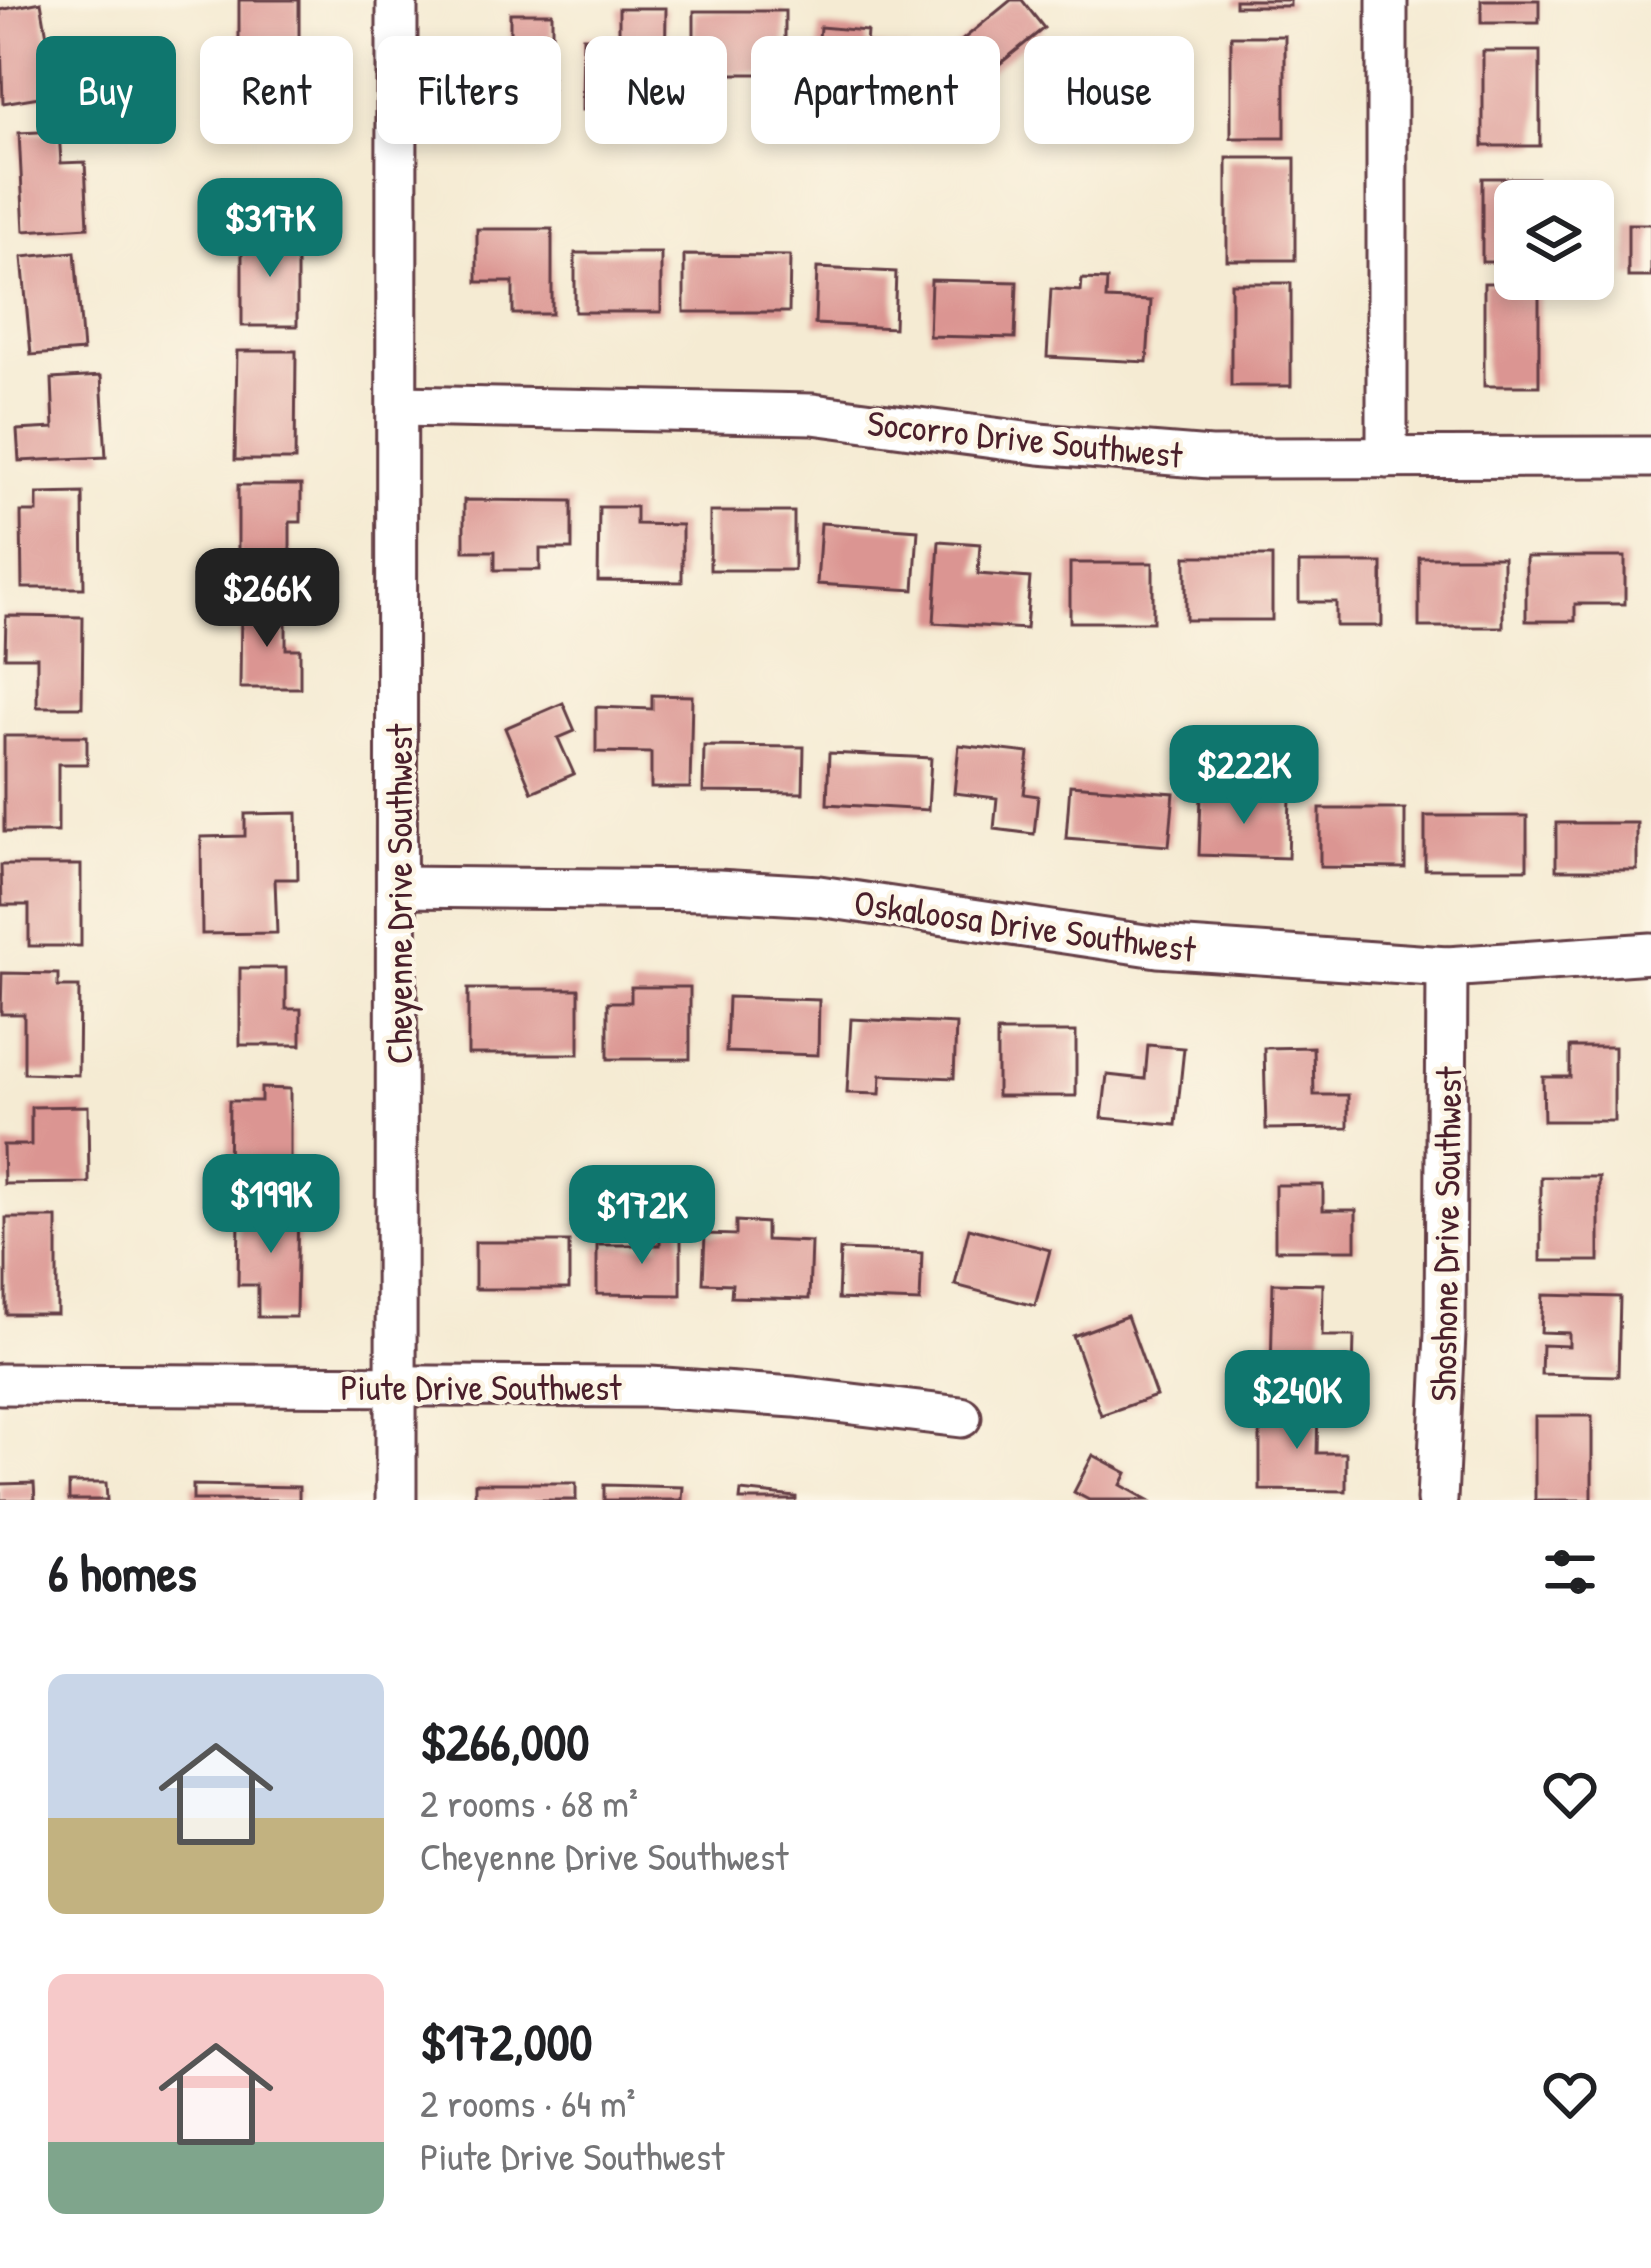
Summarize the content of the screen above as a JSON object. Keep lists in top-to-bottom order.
{
  "streets": {
    "street": [
      "Socorro Drive Southwest",
      "Cheyenne Drive Southwest",
      "Oskaloosa Drive Southwest",
      "Shoshone Drive Southwest",
      "Piute Drive Southwest"
    ]
  },
  "crossings": [
    ["Socorro Drive Southwest", "Cheyenne Drive Southwest"],
    ["Cheyenne Drive Southwest", "Oskaloosa Drive Southwest"],
    ["Cheyenne Drive Southwest", "Piute Drive Southwest"],
    ["Oskaloosa Drive Southwest", "Shoshone Drive Southwest"]
  ],
  "page": {
    "chip": [
      "Buy",
      "Rent",
      "Filters",
      "New",
      "Apartment",
      "House"
    ],
    "price": [
      "$317K",
      "$266K",
      "$222K",
      "$199K",
      "$172K",
      "$240K"
    ],
    "heading": "6 homes",
    "list": [
      {
        "name": "$266,000",
        "note": "2 rooms · 68 m² · Cheyenne Drive Southwest"
      },
      {
        "name": "$172,000",
        "note": "2 rooms · 64 m² · Piute Drive Southwest"
      }
    ]
  }
}
